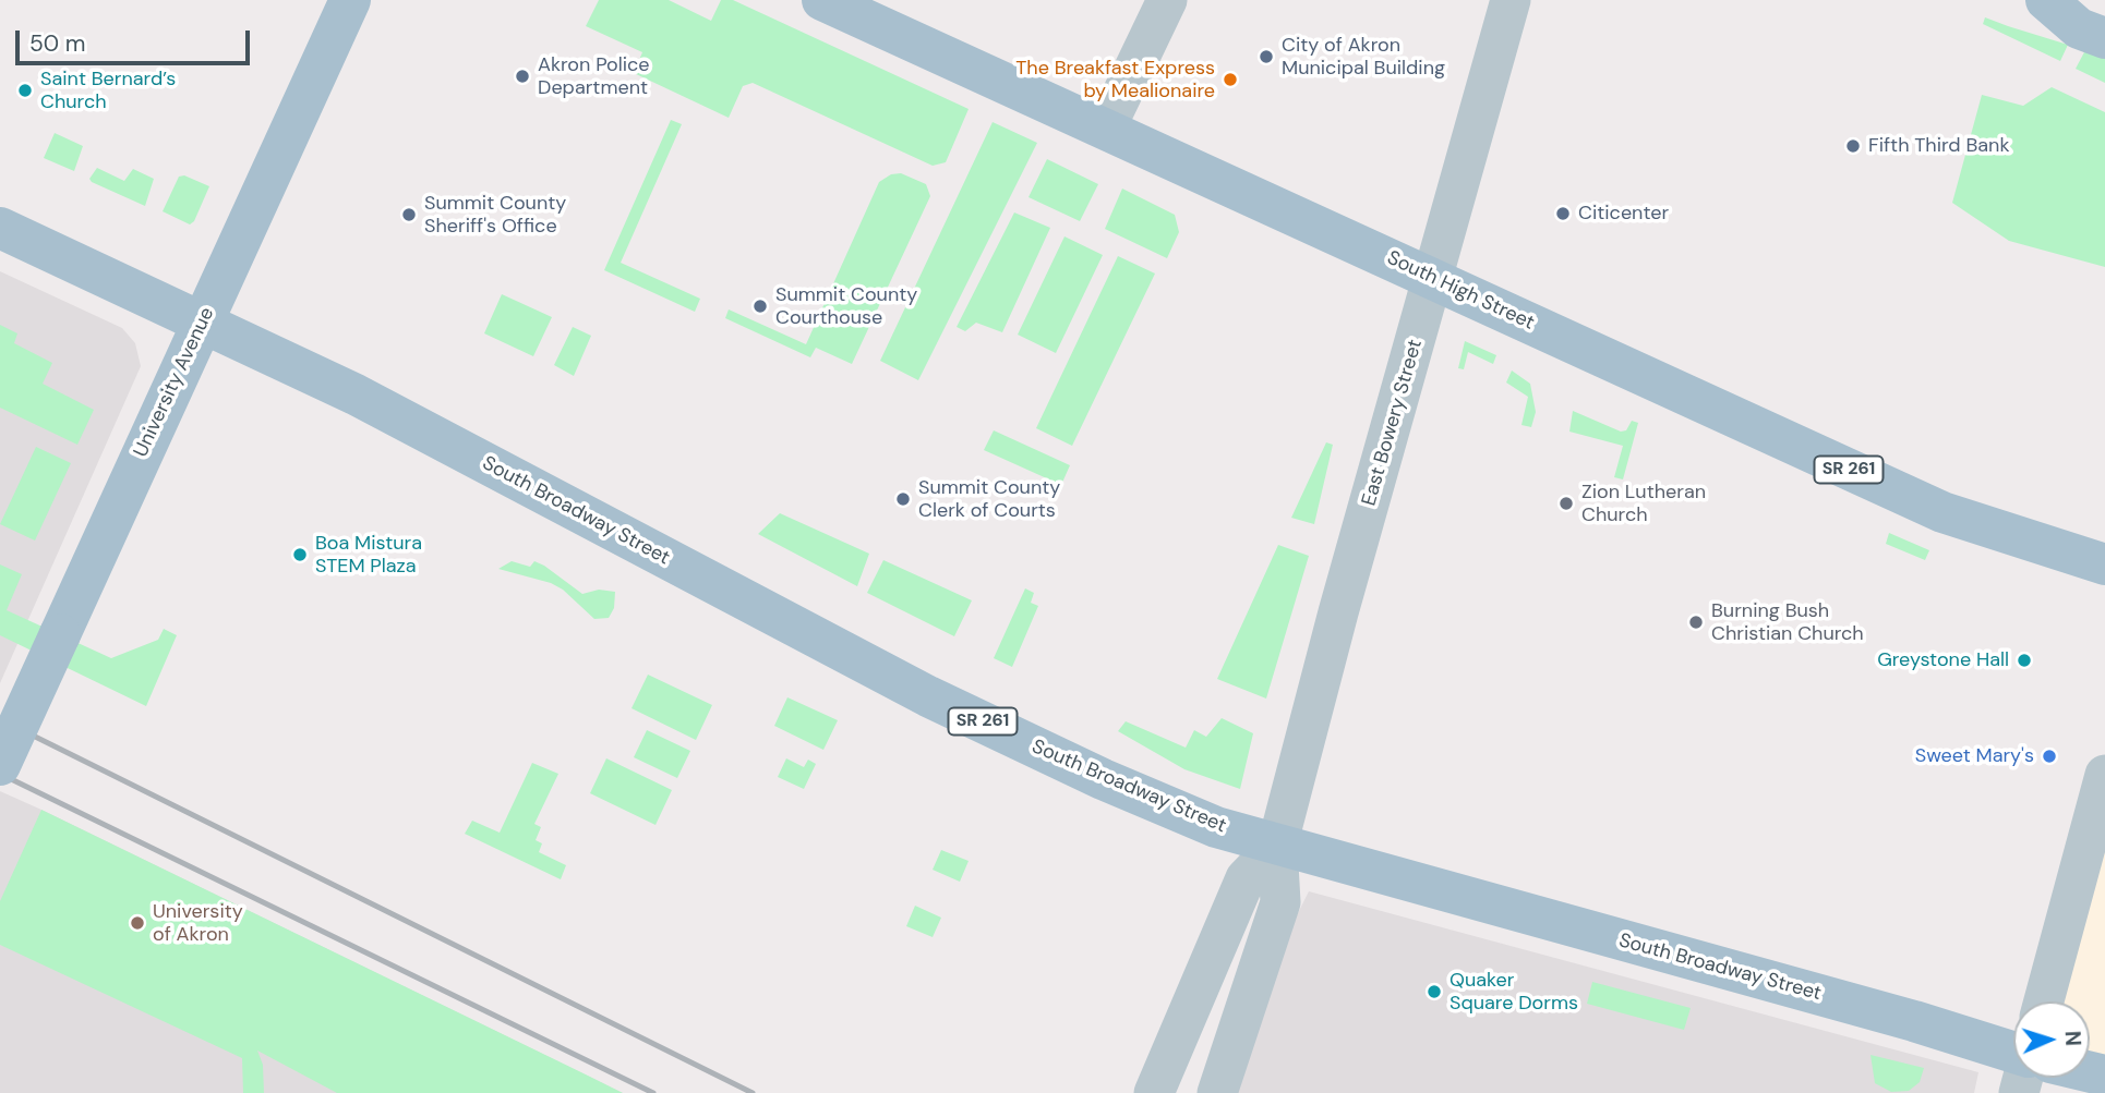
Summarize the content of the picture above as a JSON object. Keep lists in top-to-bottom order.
{
  "streets": {
    "main road": [
      "South High Street",
      "University Avenue",
      "SR 261",
      "South Broadway Street"
    ],
    "street": ["East Bowery Street"]
  },
  "crossings": [
    ["South High Street", "East Bowery Street"],
    ["University Avenue", "South Broadway Street"],
    ["East Bowery Street", "South Broadway Street"]
  ],
  "places": [
    "City of Akron Municipal Building",
    "Akron Police Department",
    "The Breakfast Express by Mealionaire",
    "Saint Bernard’s Church",
    "Fifth Third Bank",
    "Citicenter",
    "Summit County Sheriff's Office",
    "Summit County Courthouse",
    "Summit County Clerk of Courts",
    "Zion Lutheran Church",
    "Boa Mistura STEM Plaza",
    "Burning Bush Christian Church",
    "Greystone Hall",
    "Sweet Mary's",
    "University of Akron",
    "Quaker Square Dorms"
  ],
  "scale_bar": "50 m",
  "north": "right"
}
